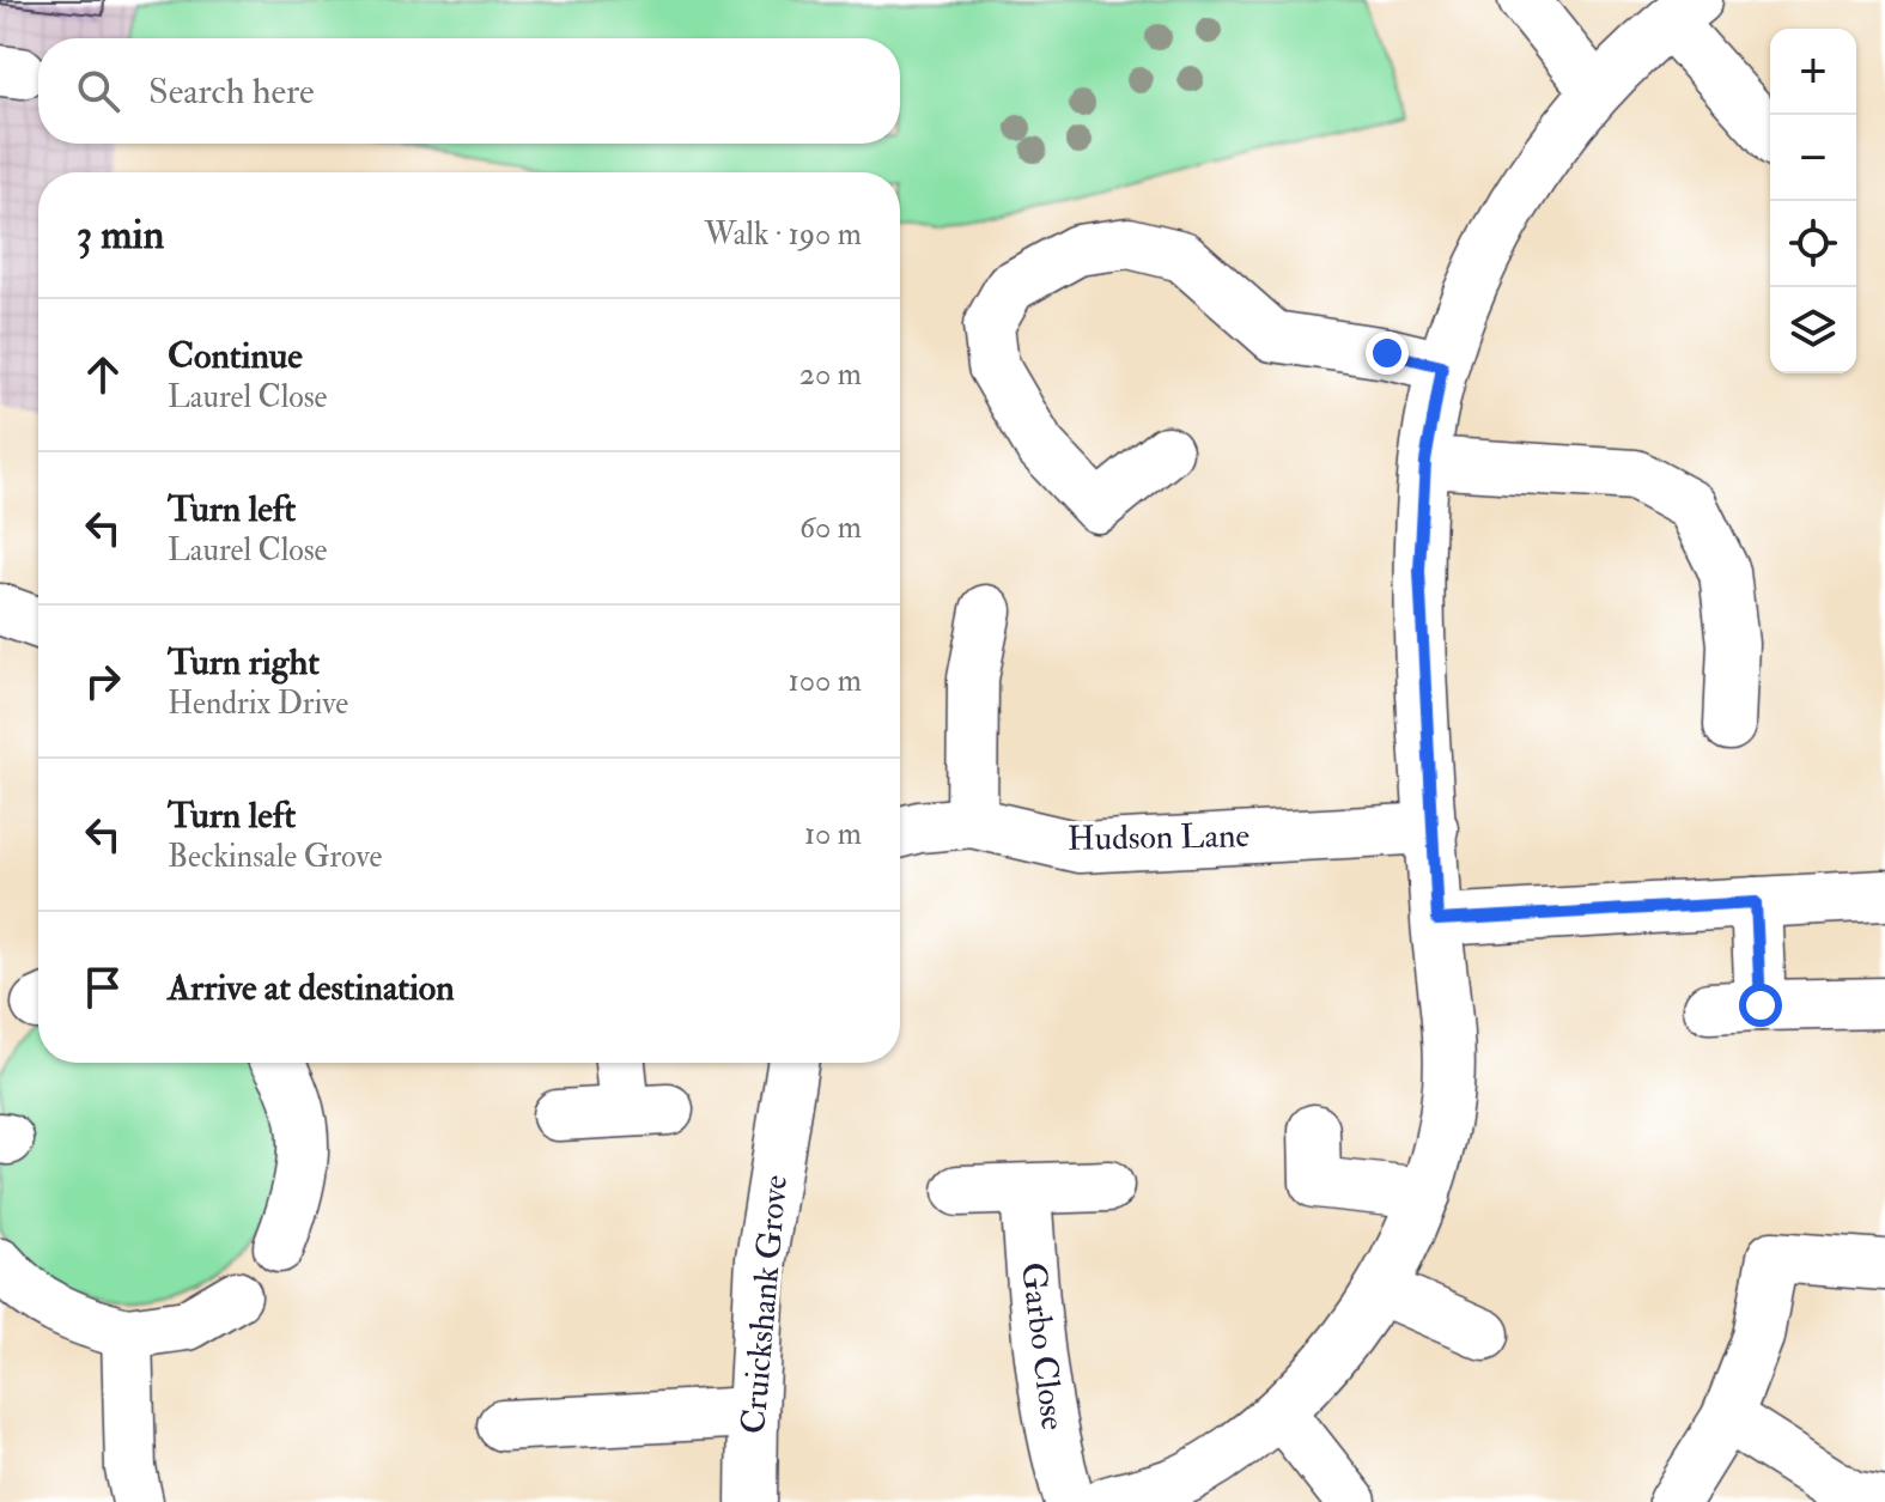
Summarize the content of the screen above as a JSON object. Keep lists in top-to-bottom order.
{
  "streets": {
    "street": ["Hudson Lane", "Cruickshank Grove", "Garbo Close"]
  },
  "page": {
    "map_buttons": ["+", "−"],
    "search": "Search here",
    "heading": ["3 min", "Walk · 190 m"],
    "list": [
      ["Continue", "Laurel Close", "20 m"],
      ["Turn left", "Laurel Close", "60 m"],
      ["Turn right", "Hendrix Drive", "100 m"],
      ["Turn left", "Beckinsale Grove", "10 m"],
      "Arrive at destination"
    ]
  }
}
